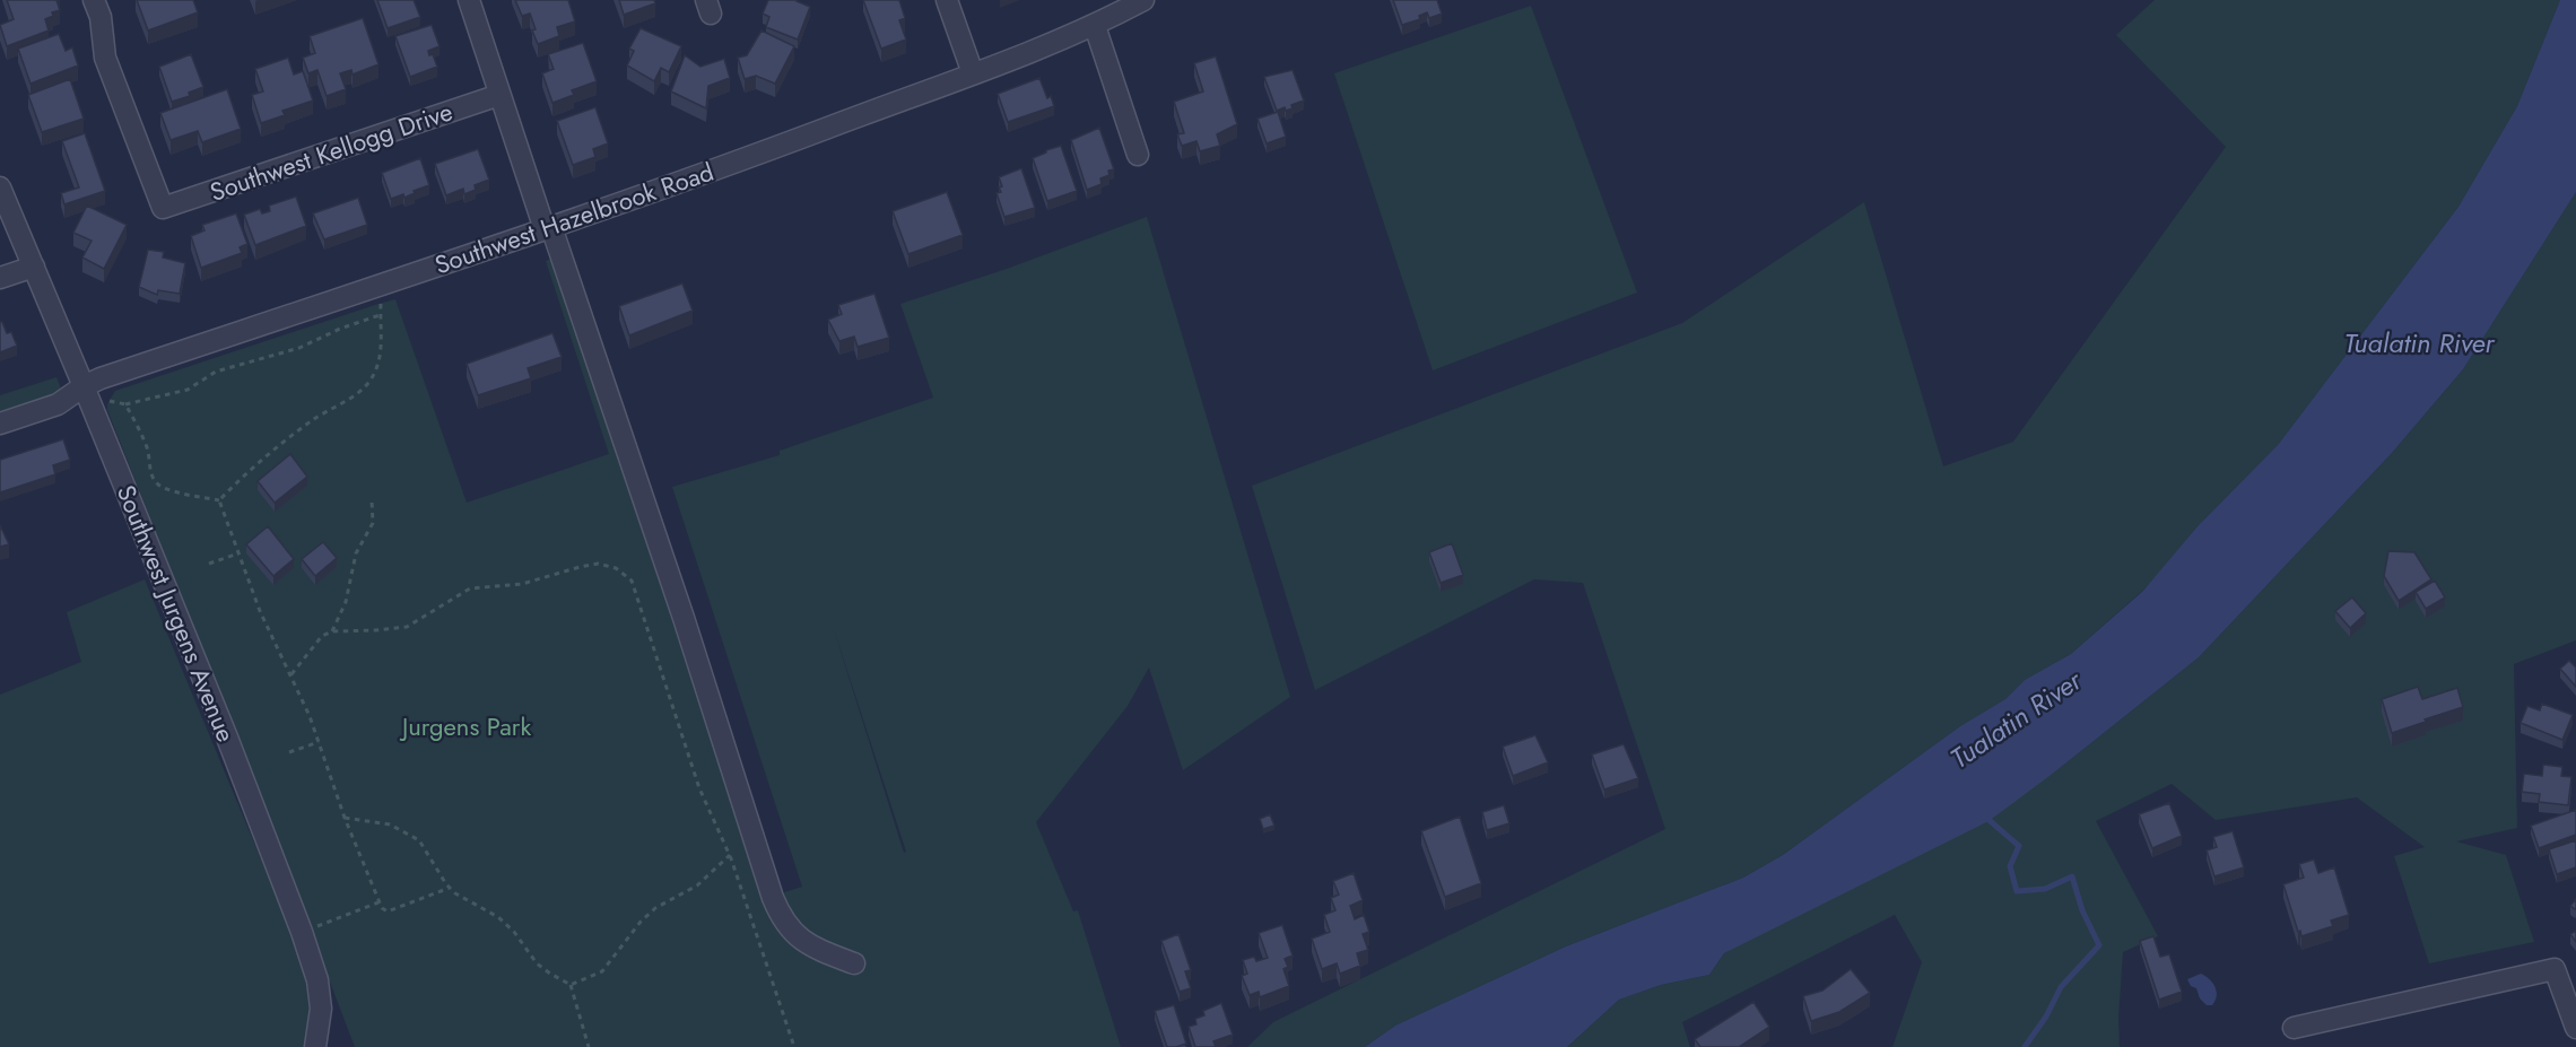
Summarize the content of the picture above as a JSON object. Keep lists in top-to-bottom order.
{
  "streets": {
    "street": ["Southwest Kellogg Drive", "Southwest Hazelbrook Road", "Southwest Jurgens Avenue"]
  },
  "crossings": [
    ["Southwest Hazelbrook Road", "Southwest Jurgens Avenue"]
  ],
  "water": ["Tualatin River"],
  "parks": ["Jurgens Park"]
}
